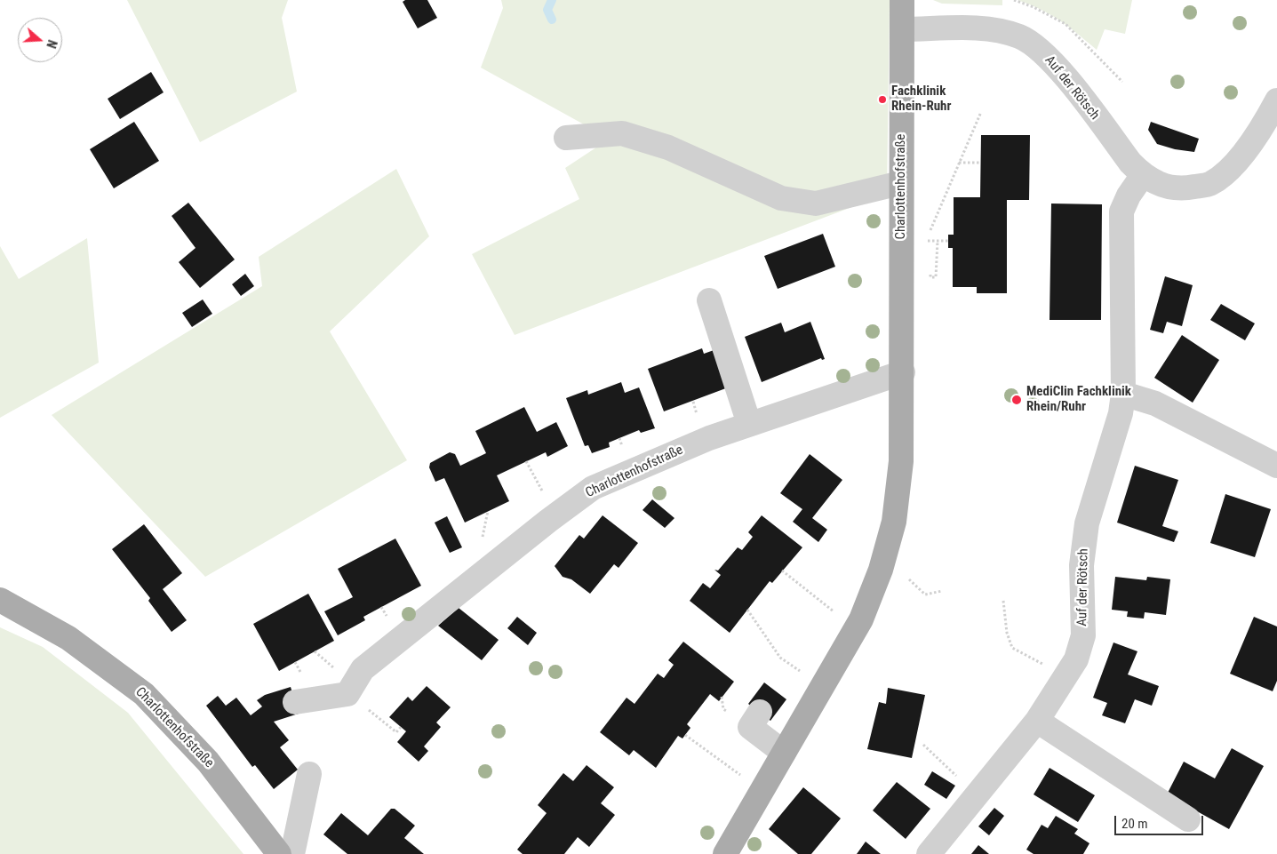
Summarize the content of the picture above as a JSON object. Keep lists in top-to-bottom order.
{
  "streets": {
    "main road": ["Charlottenhofstraße"],
    "street": ["Auf der Rötsch"]
  },
  "crossings": [
    ["Auf der Rötsch", "Charlottenhofstraße"]
  ],
  "places": ["Fachklinik Rhein-Ruhr", "MediClin Fachklinik Rhein/Ruhr"],
  "scale_bar": "20 m",
  "north": "right"
}
